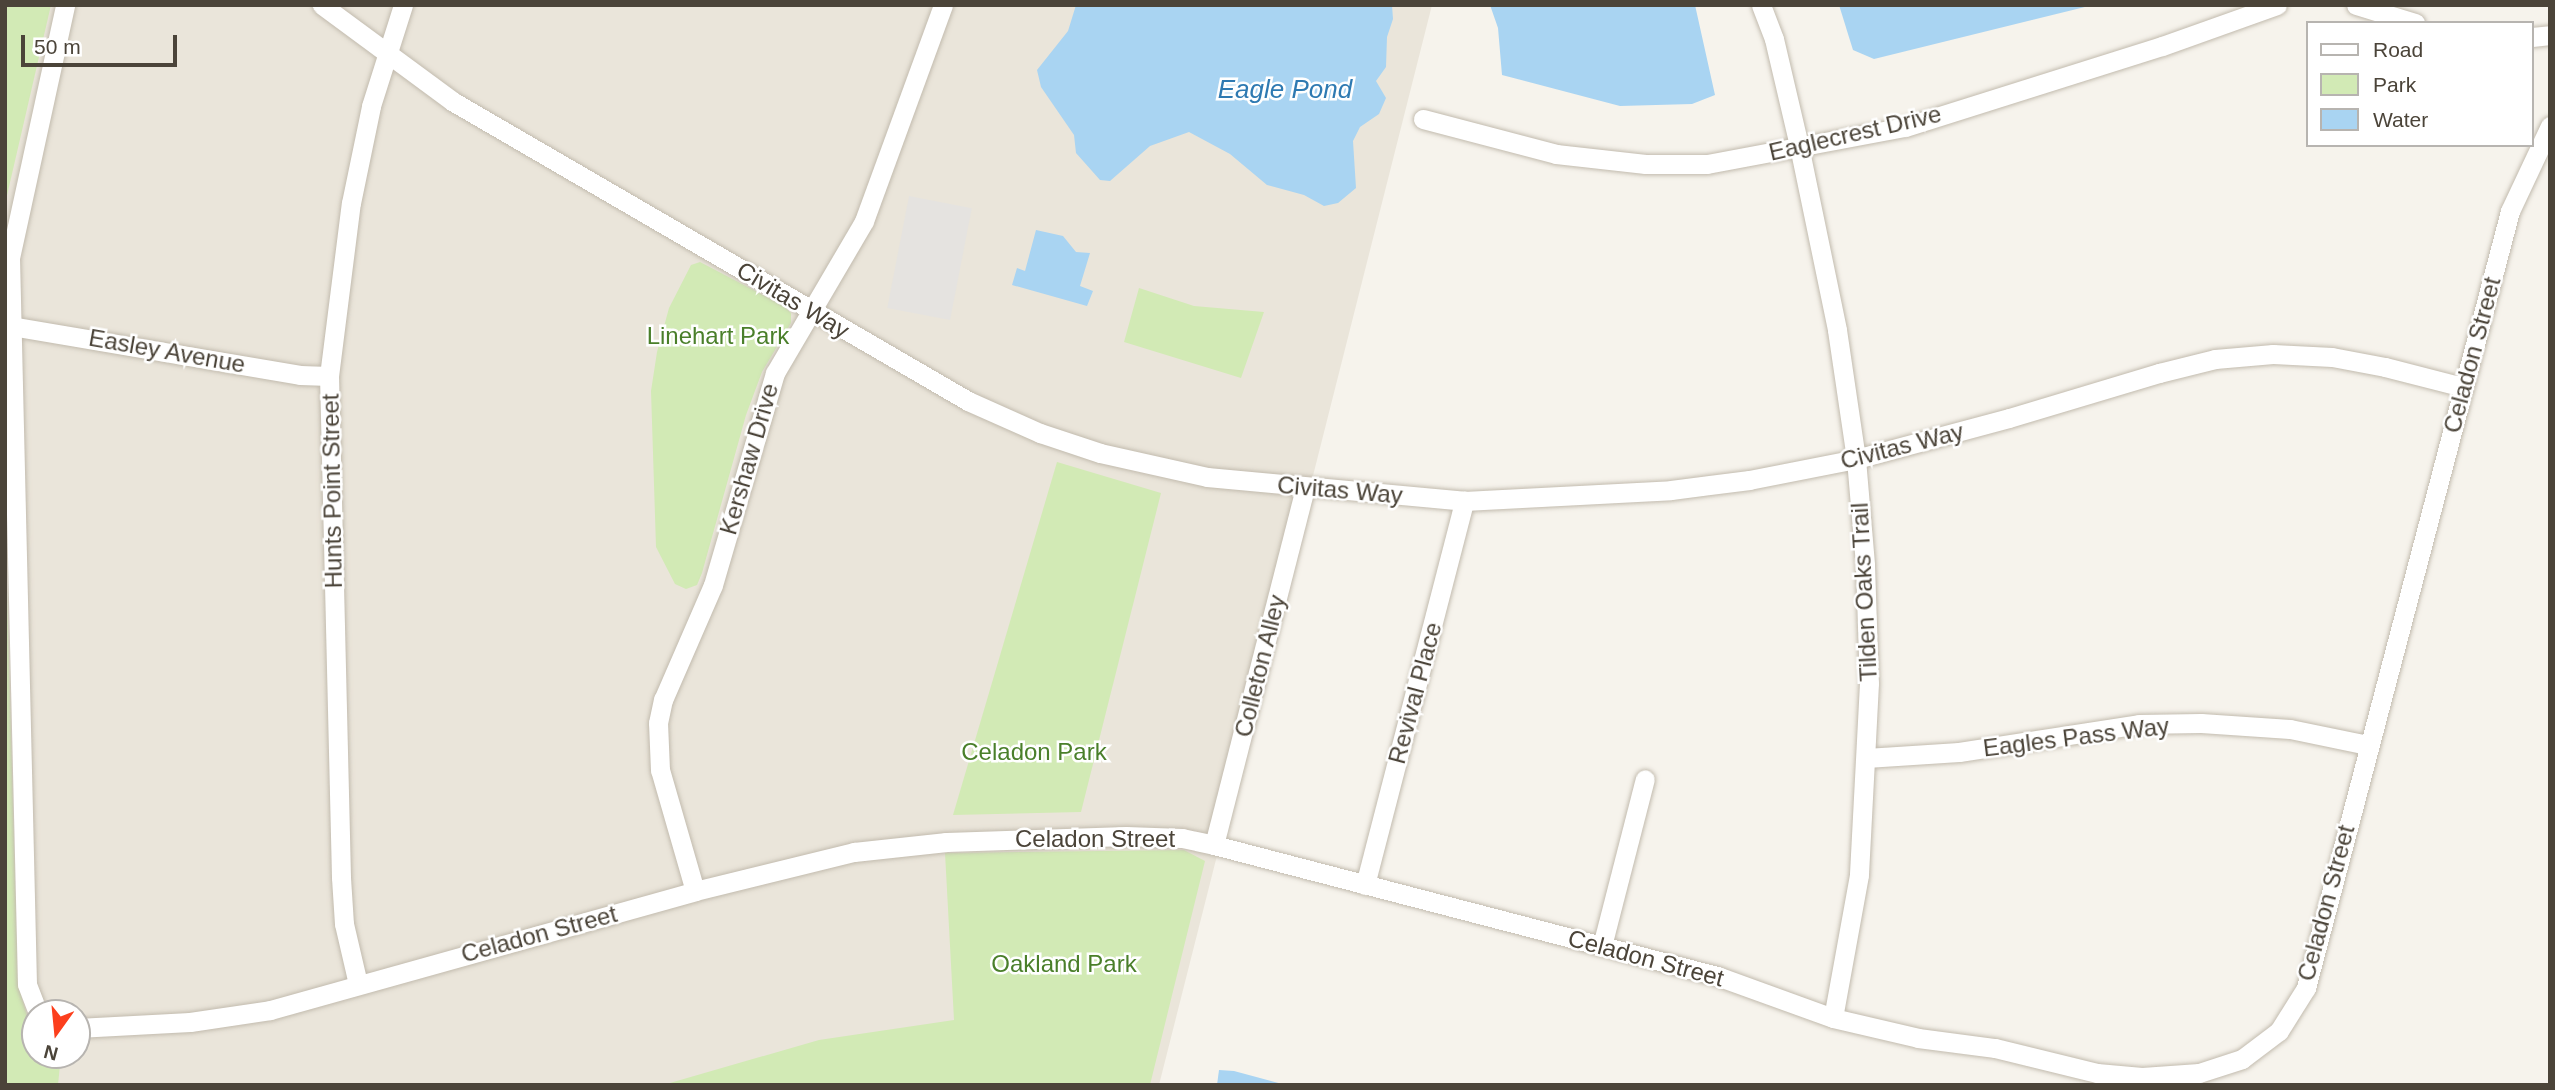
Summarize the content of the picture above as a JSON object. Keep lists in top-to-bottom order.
{
  "streets": {
    "street": [
      "Eaglecrest Drive",
      "Civitas Way",
      "Easley Avenue",
      "Celadon Street",
      "Kershaw Drive",
      "Hunts Point Street",
      "Tilden Oaks Trail",
      "Colleton Alley",
      "Revival Place",
      "Eagles Pass Way"
    ]
  },
  "crossings": [
    ["Eaglecrest Drive", "Tilden Oaks Trail"],
    ["Civitas Way", "Celadon Street"],
    ["Civitas Way", "Kershaw Drive"],
    ["Civitas Way", "Hunts Point Street"],
    ["Civitas Way", "Tilden Oaks Trail"],
    ["Civitas Way", "Colleton Alley"],
    ["Civitas Way", "Revival Place"],
    ["Easley Avenue", "Hunts Point Street"],
    ["Celadon Street", "Kershaw Drive"],
    ["Celadon Street", "Hunts Point Street"],
    ["Celadon Street", "Tilden Oaks Trail"],
    ["Celadon Street", "Colleton Alley"],
    ["Celadon Street", "Revival Place"],
    ["Celadon Street", "Eagles Pass Way"],
    ["Tilden Oaks Trail", "Eagles Pass Way"]
  ],
  "water": ["Eagle Pond"],
  "parks": ["Linehart Park", "Celadon Park", "Oakland Park"],
  "legend": ["Road", "Park", "Water"],
  "scale_bar": "50 m",
  "north": "bottom"
}
